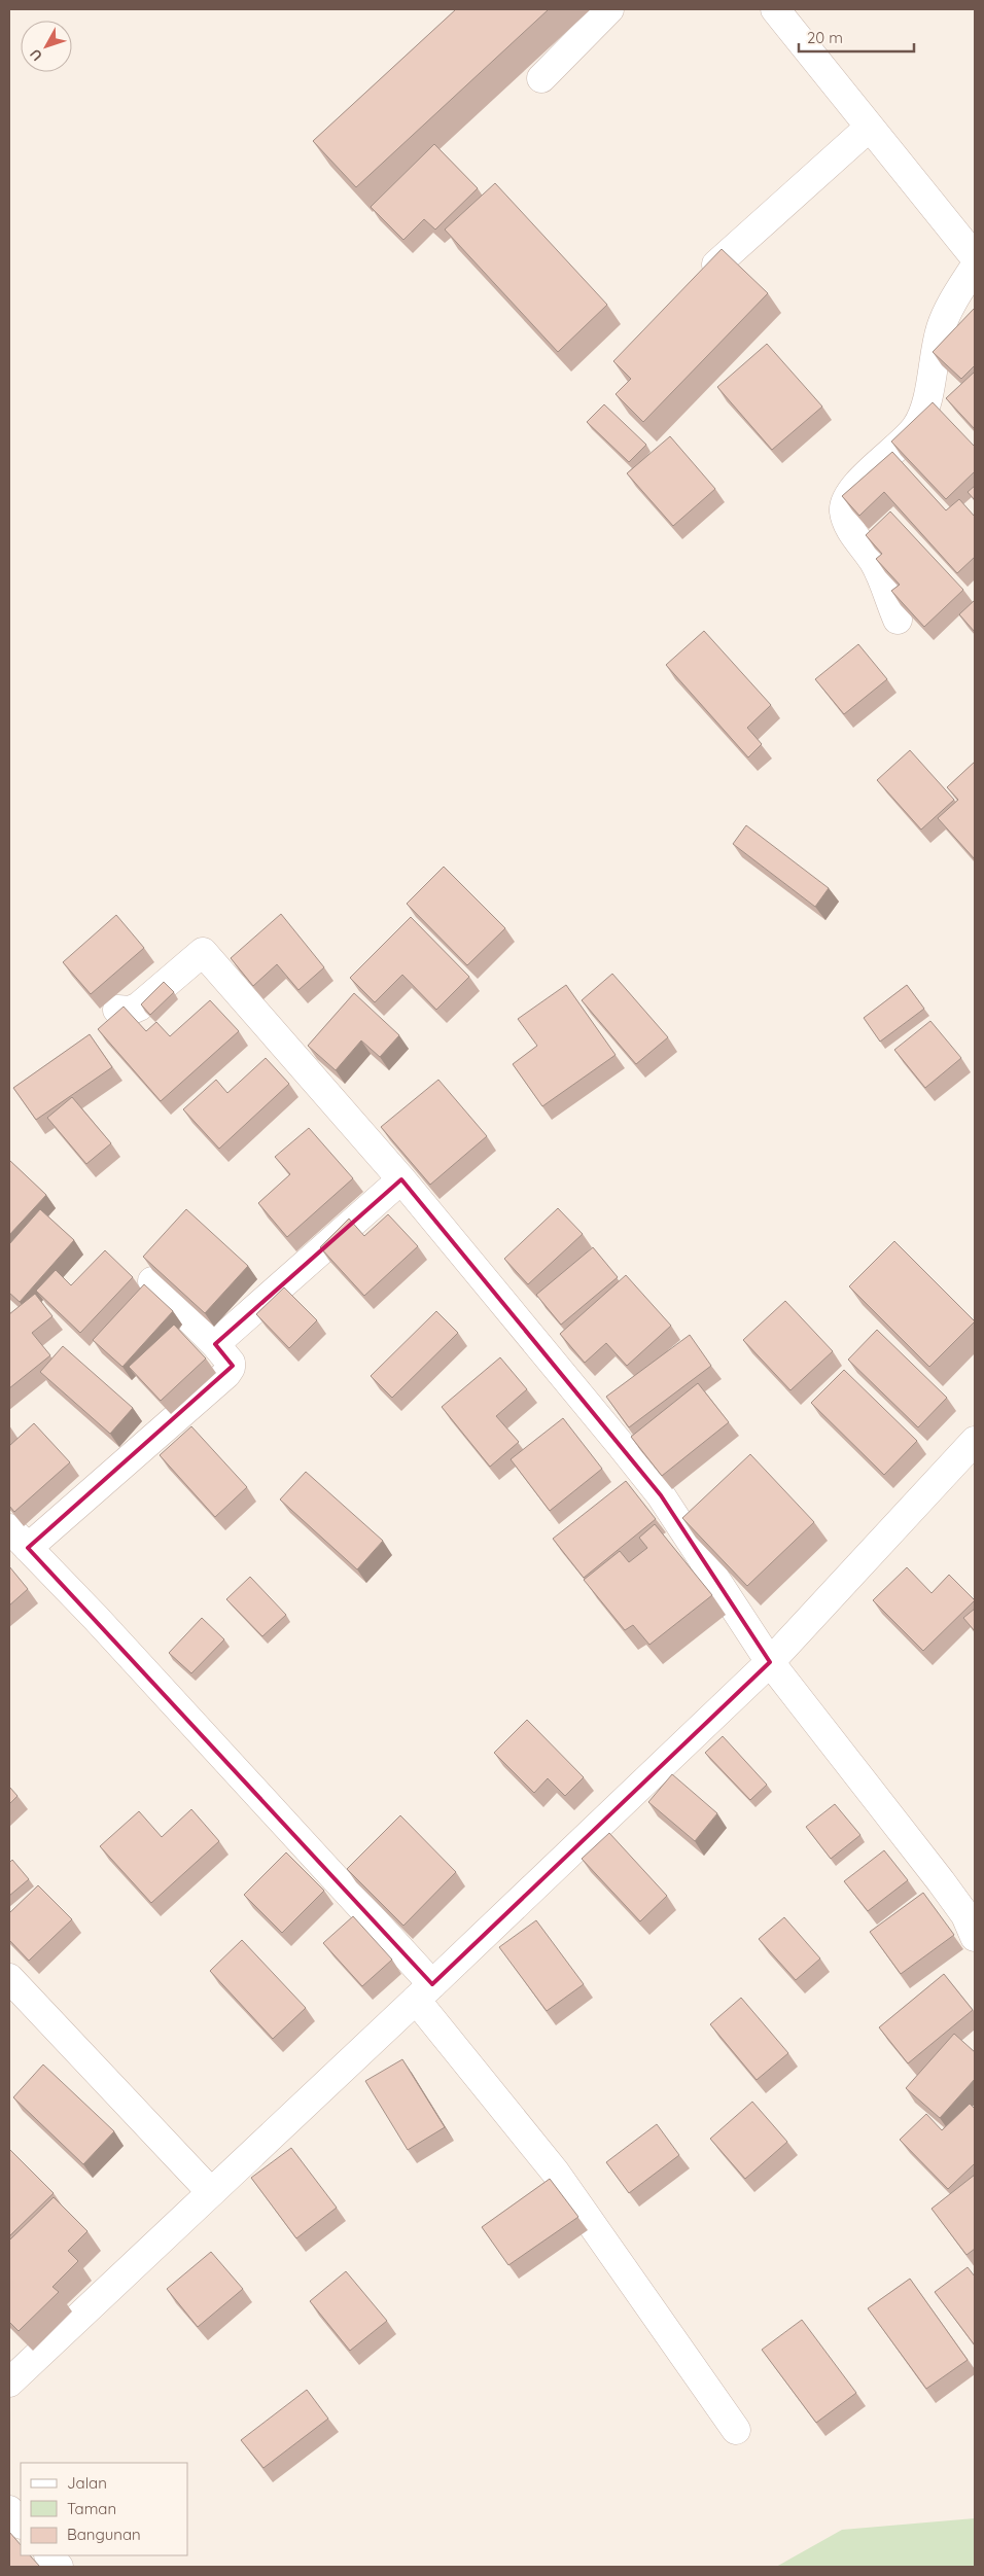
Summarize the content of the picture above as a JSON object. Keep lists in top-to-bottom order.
{
  "legend": ["Jalan", "Taman", "Bangunan"],
  "scale_bar": "20 m",
  "north": "bottom left"
}
